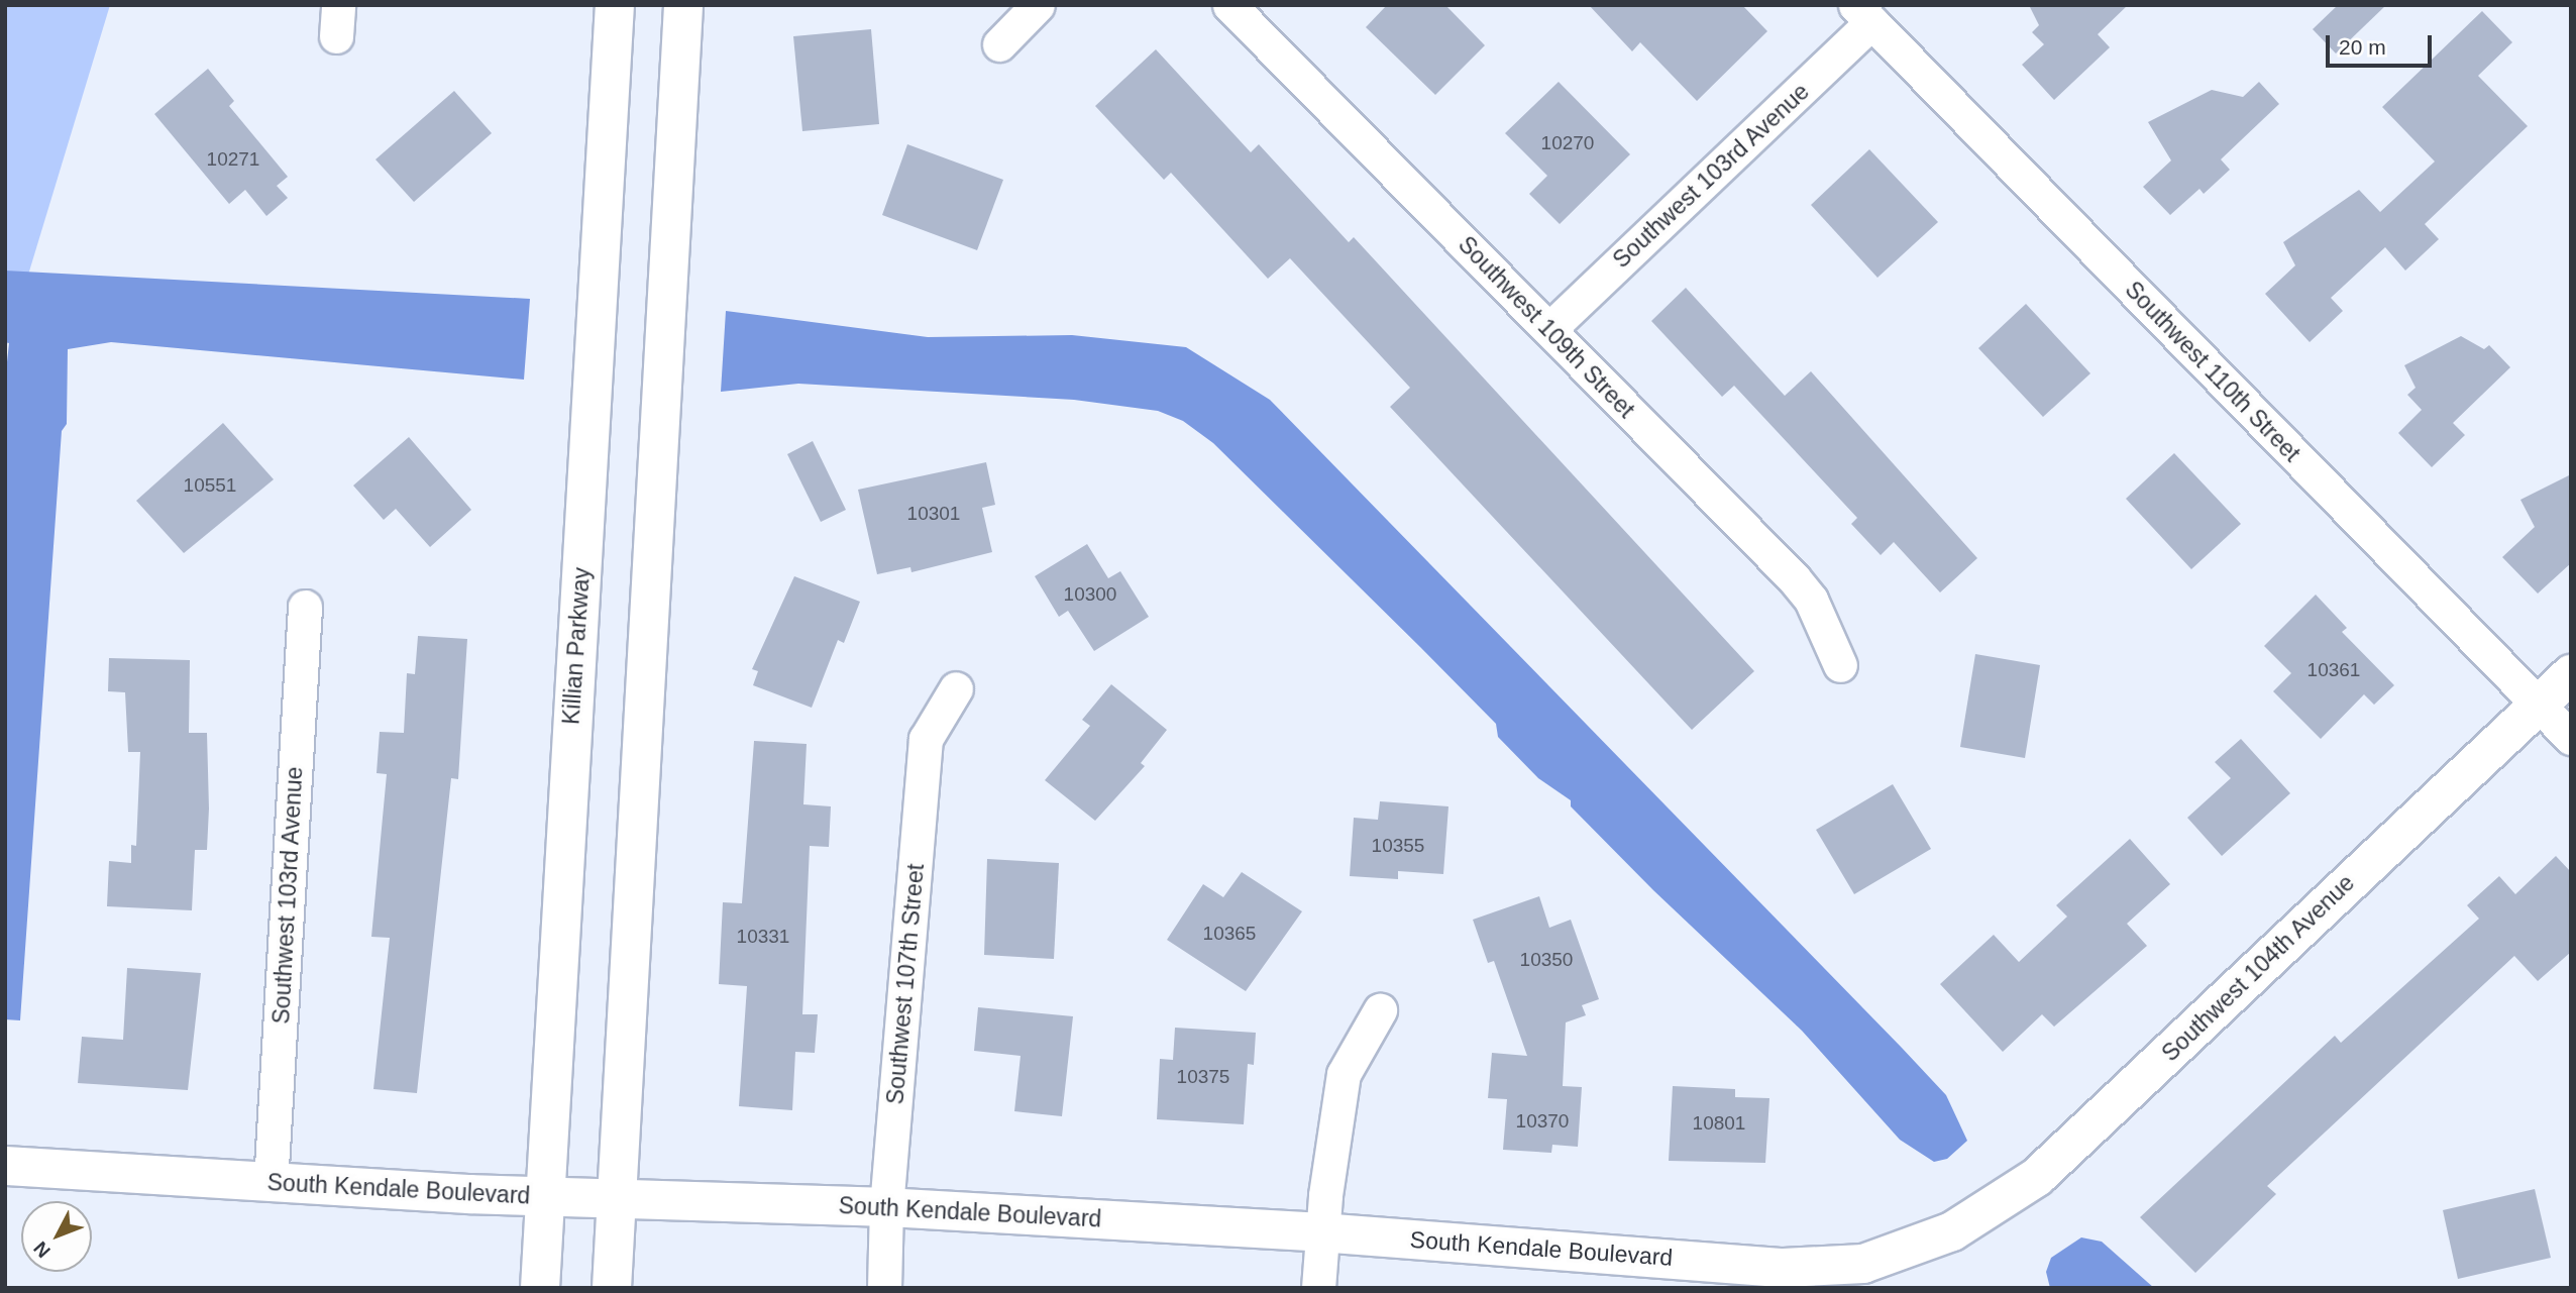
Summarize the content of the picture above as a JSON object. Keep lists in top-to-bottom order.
{
  "streets": {
    "street": [
      "Southwest 103rd Avenue",
      "Southwest 109th Street",
      "Southwest 110th Street",
      "Killian Parkway",
      "Southwest 104th Avenue",
      "Southwest 107th Street",
      "South Kendale Boulevard"
    ]
  },
  "crossings": [
    ["Southwest 103rd Avenue", "Southwest 109th Street"],
    ["Southwest 103rd Avenue", "Southwest 110th Street"],
    ["Southwest 103rd Avenue", "South Kendale Boulevard"],
    ["Southwest 110th Street", "Southwest 104th Avenue"],
    ["Killian Parkway", "South Kendale Boulevard"],
    ["Southwest 104th Avenue", "South Kendale Boulevard"],
    ["Southwest 107th Street", "South Kendale Boulevard"]
  ],
  "house_numbers": [
    "10270",
    "10271",
    "10551",
    "10301",
    "10300",
    "10361",
    "10355",
    "10365",
    "10331",
    "10350",
    "10375",
    "10370",
    "10801"
  ],
  "scale_bar": "20 m",
  "north": "bottom left"
}
